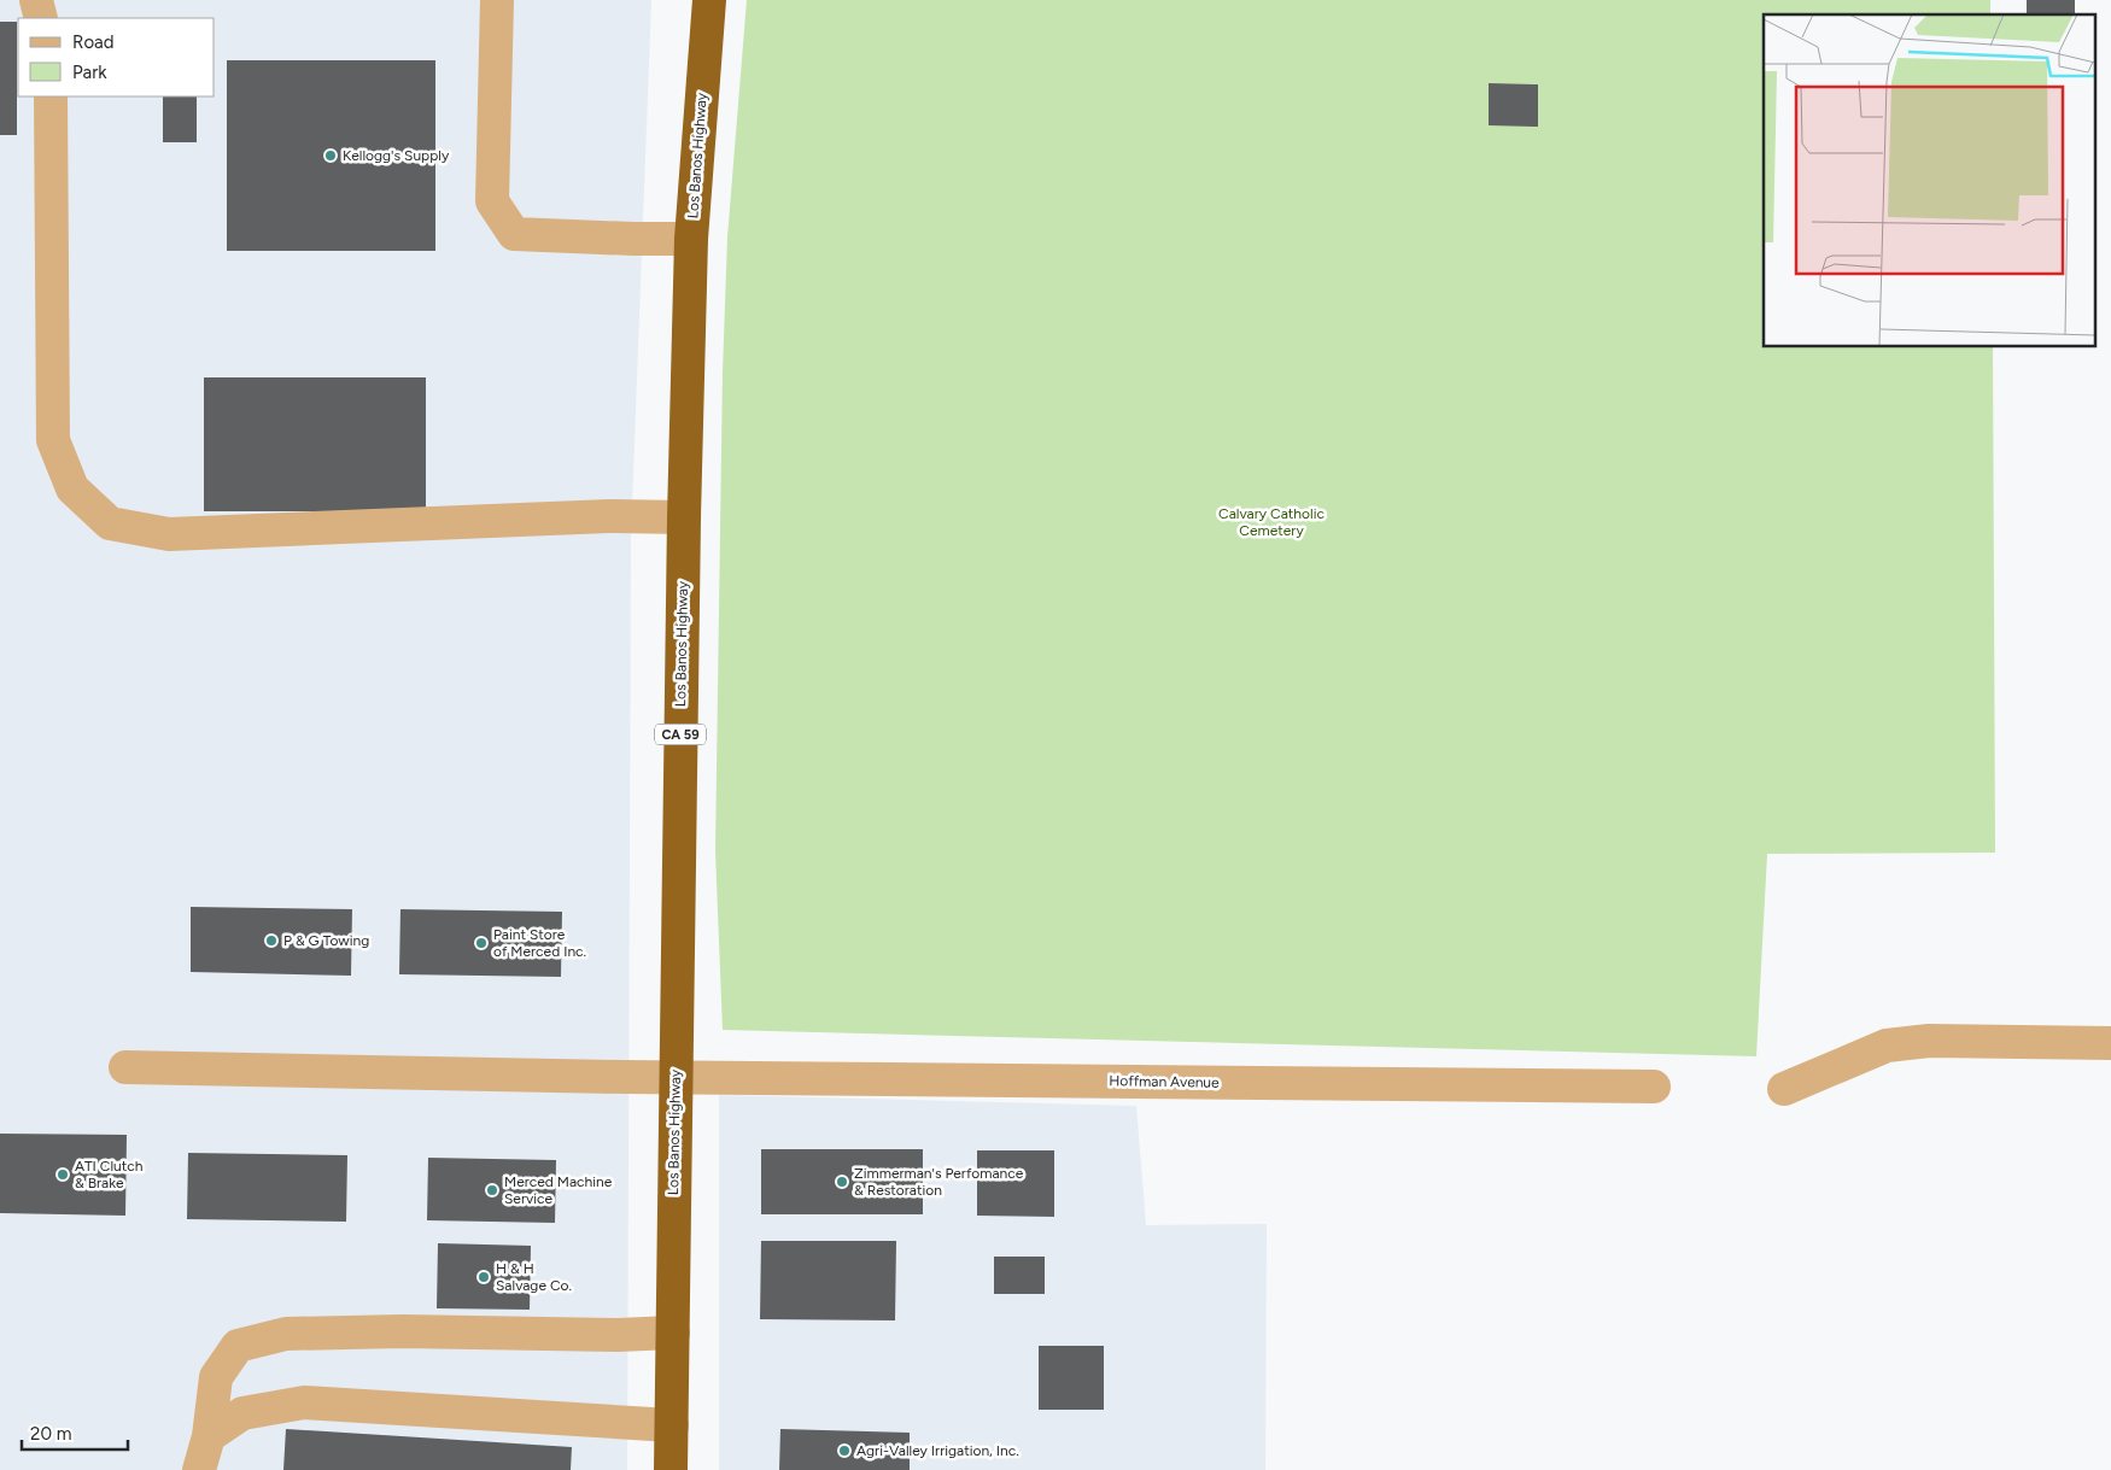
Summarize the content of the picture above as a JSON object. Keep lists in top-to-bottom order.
{
  "streets": {
    "highway": ["Los Banos Highway", "CA 59"],
    "street": ["Hoffman Avenue"]
  },
  "crossings": [
    ["Los Banos Highway", "Hoffman Avenue"]
  ],
  "parks": ["Calvary Catholic Cemetery"],
  "places": [
    "Kellogg's Supply",
    "P & G Towing",
    "Paint Store of Merced Inc.",
    "ATI Clutch & Brake",
    "Zimmerman's Perfomance & Restoration",
    "Merced Machine Service",
    "H & H Salvage Co.",
    "Agri-Valley Irrigation, Inc."
  ],
  "legend": ["Road", "Park"],
  "scale_bar": "20 m"
}
